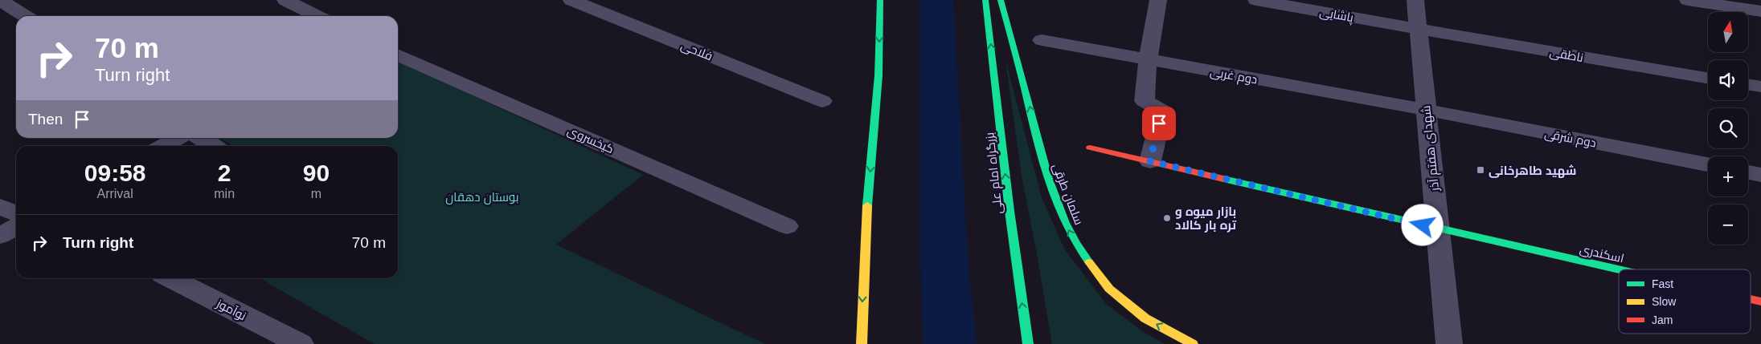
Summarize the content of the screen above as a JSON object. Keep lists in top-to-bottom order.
{
  "streets": {
    "main road": ["بزرگراه امام علی", "سلمان طرقی", "اسکندری"],
    "street": [
      "پاشایی",
      "فلاحی",
      "ناطقی",
      "دوم غربی",
      "دوم شرقی",
      "کیخسروی",
      "شهدای هفتم آذر",
      "نوآموز"
    ]
  },
  "crossings": [
    ["پاشایی", "ناطقی"],
    ["پاشایی", "شهدای هفتم آذر"],
    ["ناطقی", "شهدای هفتم آذر"],
    ["دوم غربی", "دوم شرقی"],
    ["دوم غربی", "شهدای هفتم آذر"],
    ["دوم شرقی", "شهدای هفتم آذر"],
    ["شهدای هفتم آذر", "اسکندری"]
  ],
  "one_way": ["بزرگراه امام علی", "سلمان طرقی"],
  "parks": ["بوستان دهقان"],
  "places": {
    "transit": ["شهید طاهرخانی"],
    "other": ["بازار میوه و تره بار کالاد"]
  },
  "legend": ["Fast", "Slow", "Jam"],
  "north": "top",
  "page": {
    "map_buttons": ["+", "−"],
    "turn": ["70 m", "Turn right"],
    "then": "Then",
    "eta": [
      "09:58",
      "Arrival",
      "2",
      "min",
      "90",
      "m"
    ],
    "list": [
      {
        "name": "Turn right",
        "value": "70 m"
      }
    ]
  }
}
